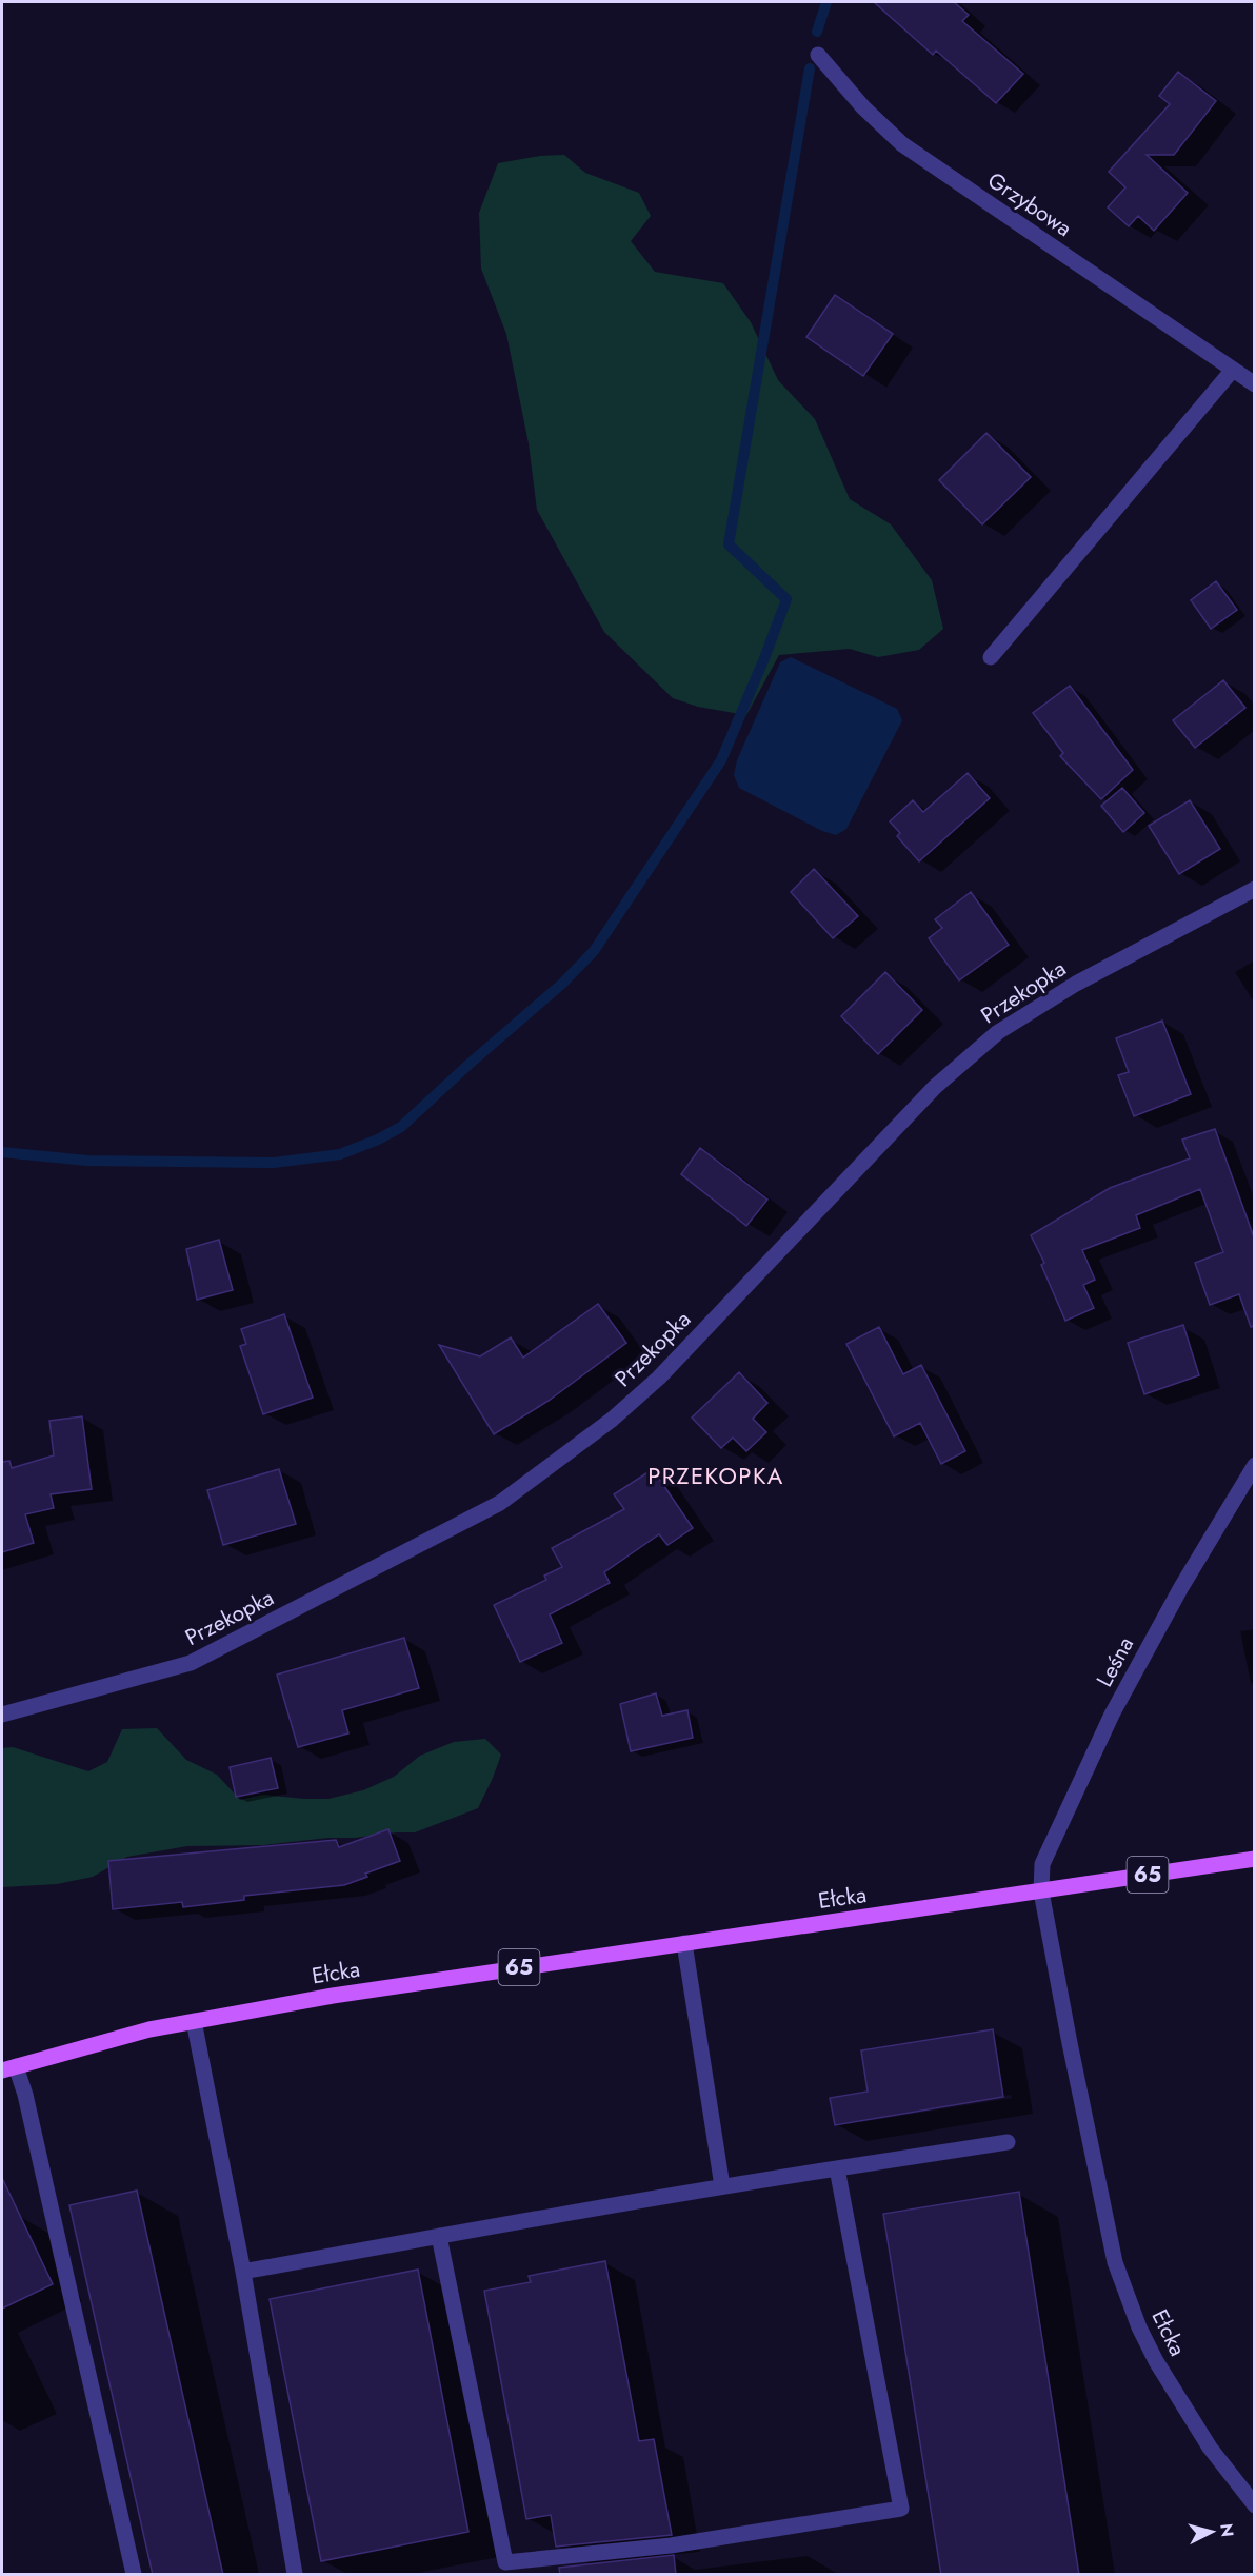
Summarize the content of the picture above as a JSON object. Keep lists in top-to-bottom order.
{
  "streets": {
    "main road": ["65", "Ełcka"],
    "street": ["Grzybowa", "Przekopka", "Leśna"]
  },
  "crossings": [
    ["Leśna", "65"],
    ["Leśna", "Ełcka"],
    ["65", "Ełcka"]
  ],
  "districts": ["PRZEKOPKA"],
  "north": "right"
}
